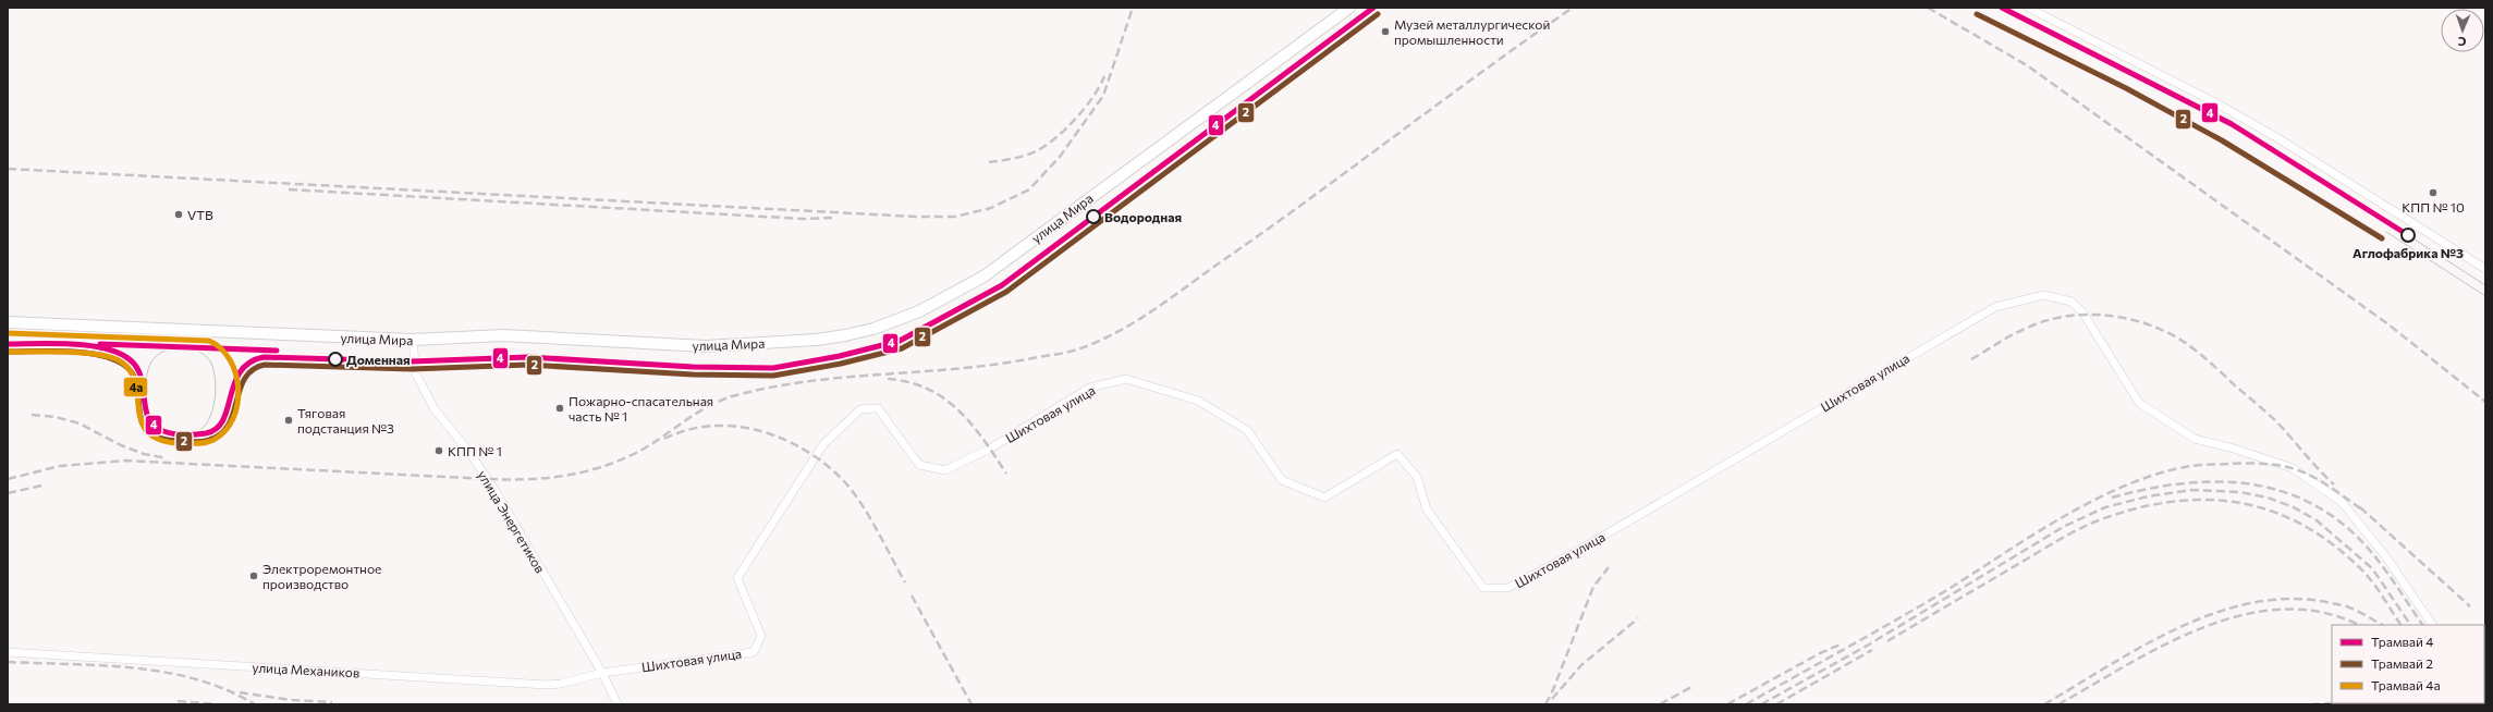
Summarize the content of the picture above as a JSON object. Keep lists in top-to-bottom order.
{
  "streets": {
    "main road": ["улица Мира"],
    "street": ["Шихтовая улица", "улица Энергетиков", "улица Механиков"]
  },
  "crossings": [
    ["улица Мира", "улица Энергетиков"],
    ["Шихтовая улица", "улица Энергетиков"],
    ["Шихтовая улица", "улица Механиков"],
    ["улица Энергетиков", "улица Механиков"]
  ],
  "places": [
    "Музей металлургической промышленности",
    "КПП № 10",
    "VTB",
    "Водородная",
    "Аглофабрика №3",
    "Доменная",
    "Пожарно-спасательная часть № 1",
    "Тяговая подстанция №3",
    "КПП № 1",
    "Электроремонтное производство"
  ],
  "lines": ["tram line 4", "tram line 2", "tram line 4а"],
  "legend": ["Трамвай 4", "Трамвай 2", "Трамвай 4а"],
  "north": "bottom"
}
